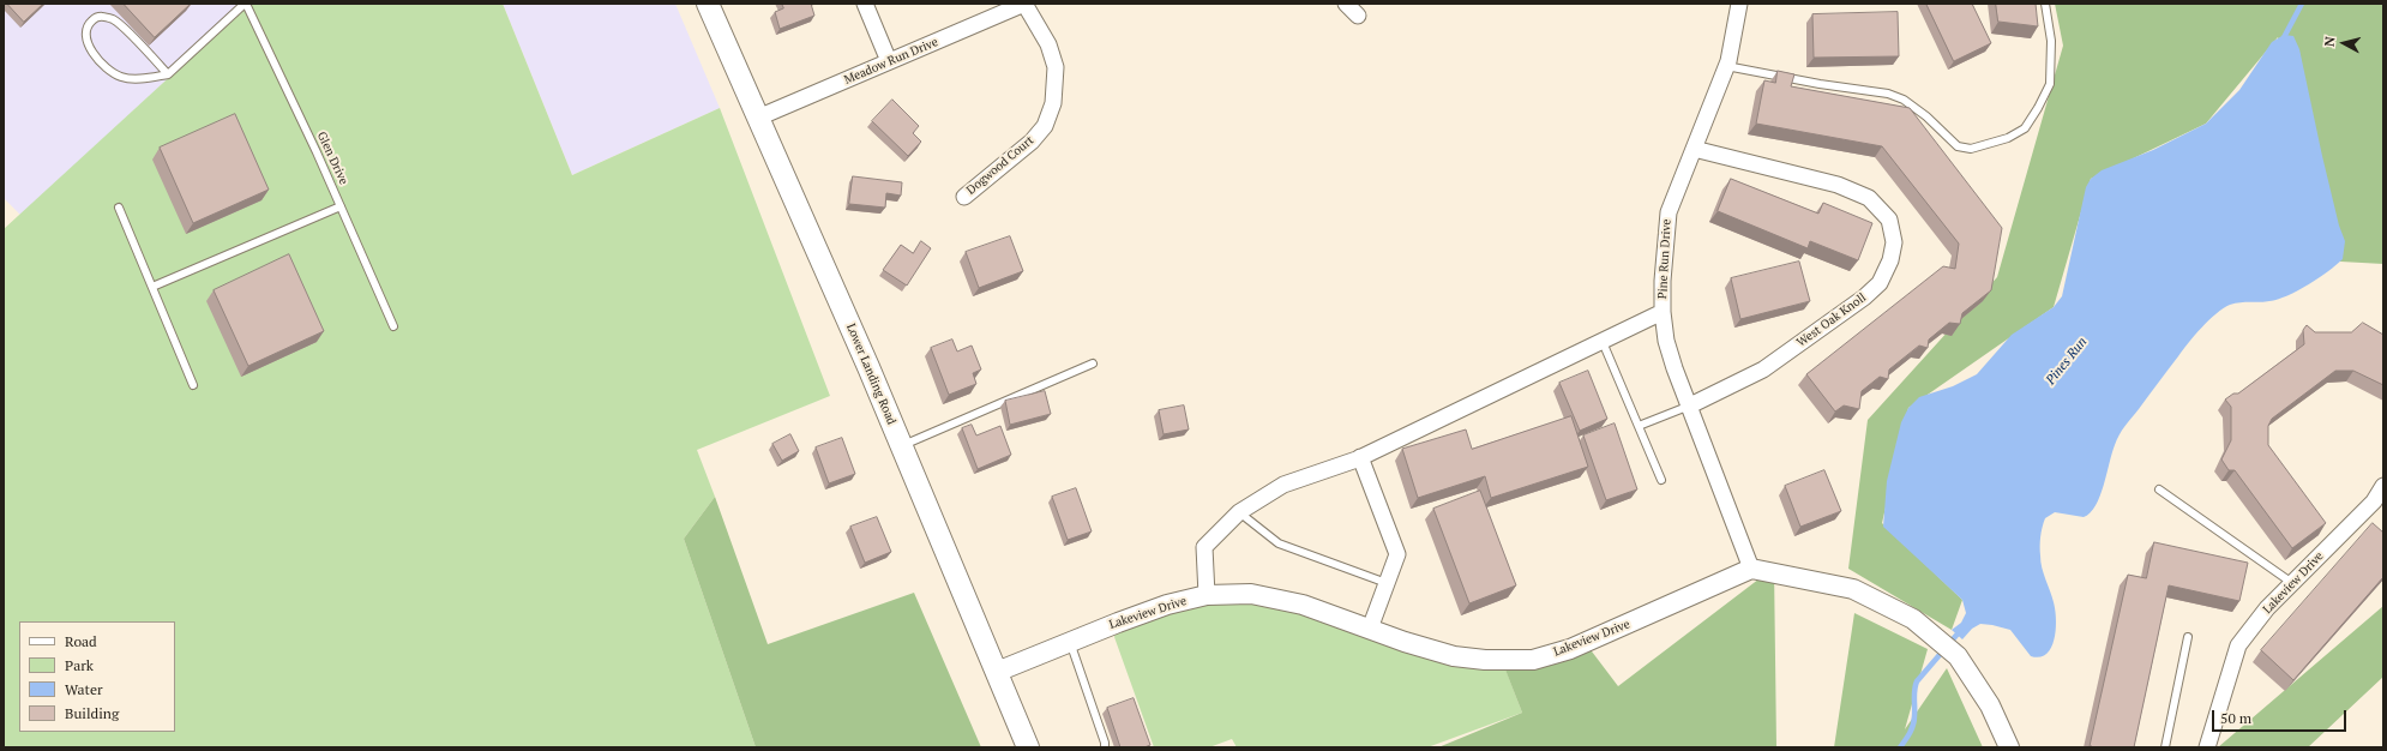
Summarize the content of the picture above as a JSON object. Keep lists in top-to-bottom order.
{
  "streets": {
    "main road": ["Lower Landing Road"],
    "street": [
      "Meadow Run Drive",
      "Dogwood Court",
      "Pine Run Drive",
      "West Oak Knoll",
      "Lakeview Drive"
    ],
    "lane": ["Glen Drive"]
  },
  "crossings": [
    ["Meadow Run Drive", "Dogwood Court"],
    ["Meadow Run Drive", "Lower Landing Road"],
    ["Pine Run Drive", "West Oak Knoll"],
    ["Pine Run Drive", "Lakeview Drive"],
    ["Lower Landing Road", "Lakeview Drive"]
  ],
  "water": ["Pines Run"],
  "legend": [
    "Road",
    "Park",
    "Water",
    "Building"
  ],
  "scale_bar": "50 m",
  "north": "left"
}
